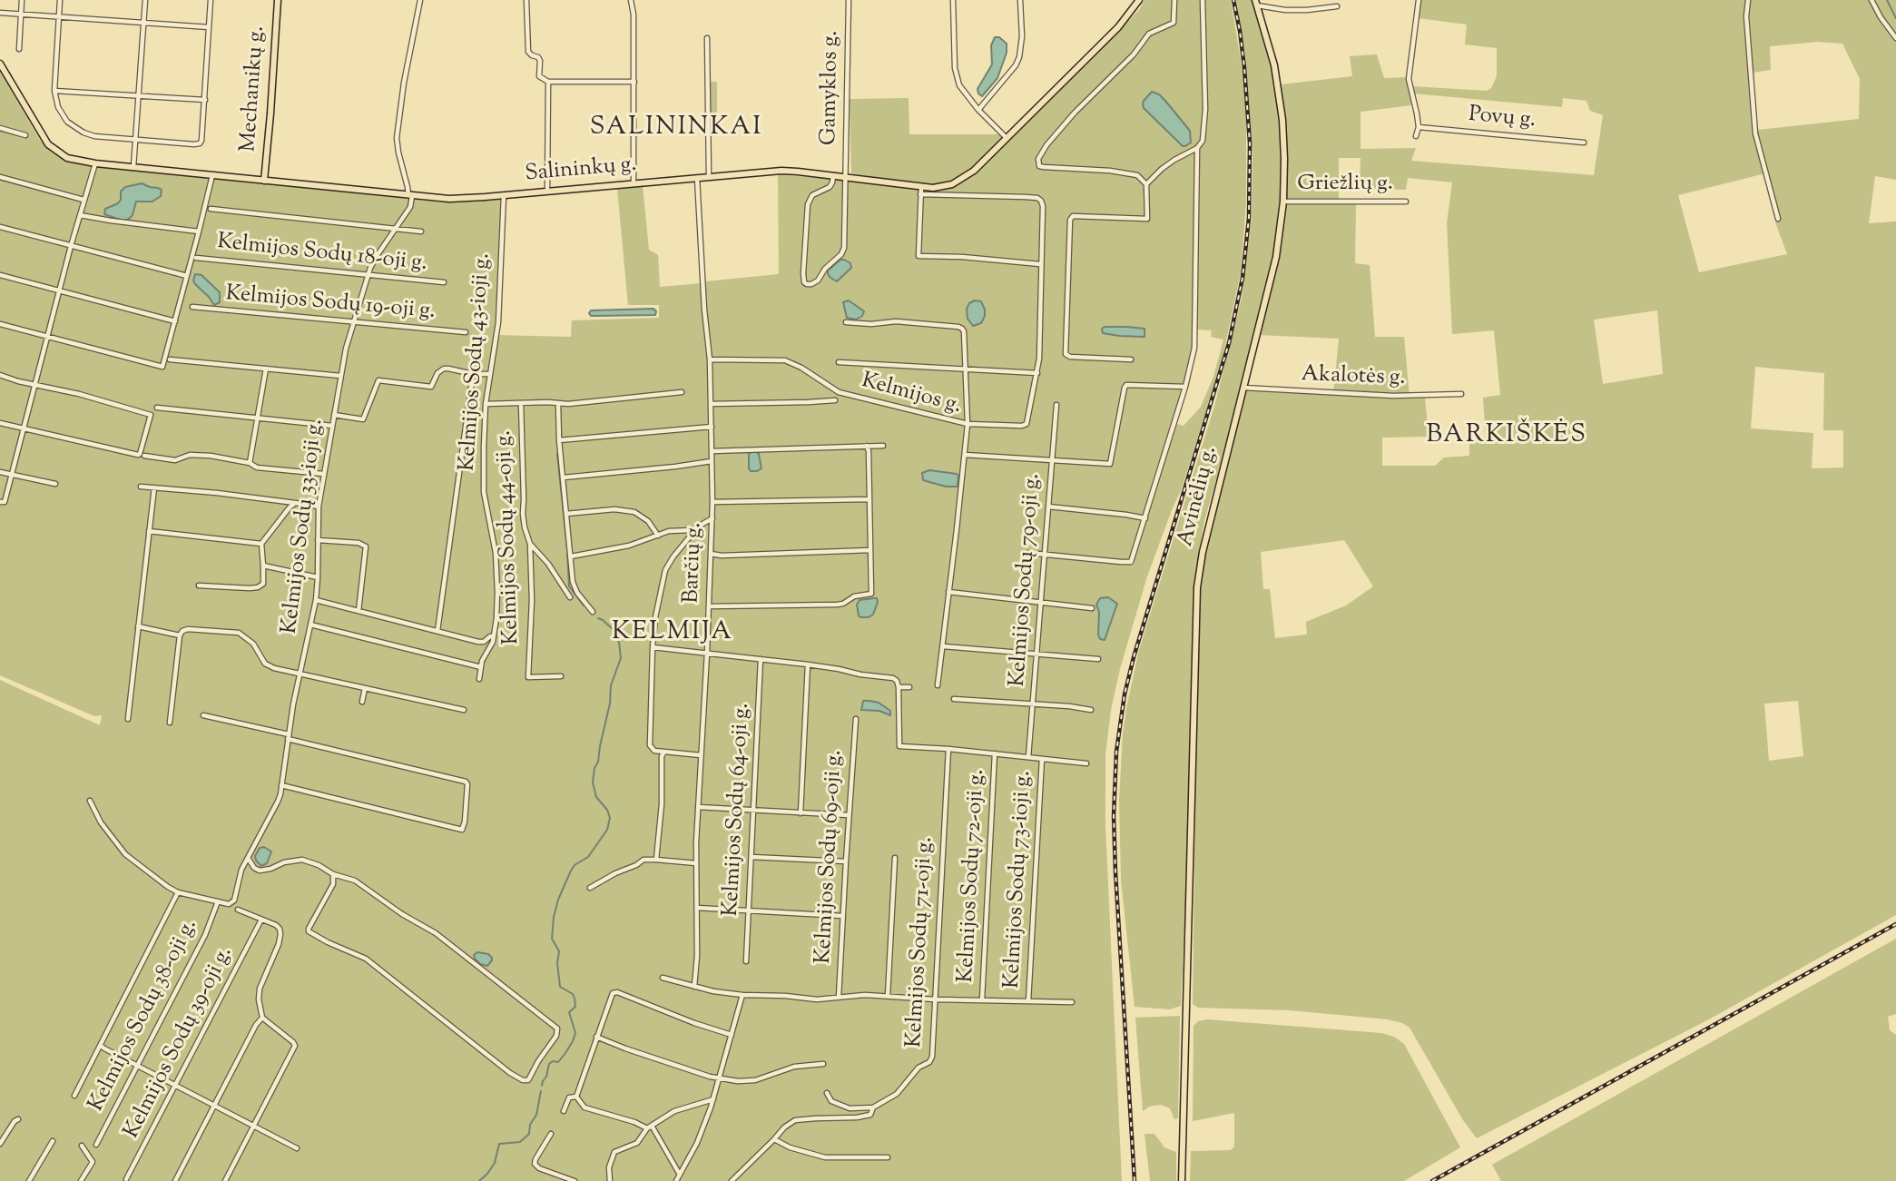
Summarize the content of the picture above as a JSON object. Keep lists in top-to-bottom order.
{
  "streets": {
    "main road": ["Mechanikų g.", "Salininkų g.", "Avinėlių g."],
    "street": [
      "Gamyklos g.",
      "Povų g.",
      "Griežlių g.",
      "Kelmijos Sodų 18-oji g.",
      "Kelmijos Sodų 19-oji g.",
      "Kelmijos Sodų 43-ioji g.",
      "Akalotės g.",
      "Kelmijos g.",
      "Kelmijos Sodų 33-ioji g.",
      "Kelmijos Sodų 44-oji g.",
      "Barčių g.",
      "Kelmijos Sodų 79-oji g.",
      "Kelmijos Sodų 64-oji g.",
      "Kelmijos Sodų 69-oji g.",
      "Kelmijos Sodų 72-oji g.",
      "Kelmijos Sodų 73-ioji g.",
      "Kelmijos Sodų 71-oji g.",
      "Kelmijos Sodų 38-oji g.",
      "Kelmijos Sodų 39-oji g."
    ]
  },
  "crossings": [
    ["Gamyklos g.", "Salininkų g."],
    ["Mechanikų g.", "Salininkų g."],
    ["Salininkų g.", "Kelmijos Sodų 43-ioji g."],
    ["Salininkų g.", "Kelmijos Sodų 33-ioji g."],
    ["Salininkų g.", "Barčių g."],
    ["Griežlių g.", "Avinėlių g."],
    ["Kelmijos Sodų 18-oji g.", "Kelmijos Sodų 33-ioji g."],
    ["Kelmijos Sodų 19-oji g.", "Kelmijos Sodų 33-ioji g."],
    ["Akalotės g.", "Avinėlių g."],
    ["Kelmijos g.", "Barčių g."],
    ["Kelmijos Sodų 33-ioji g.", "Kelmijos Sodų 38-oji g."]
  ],
  "districts": ["SALININKAI", "BARKIŠKĖS", "KELMIJA"]
}
